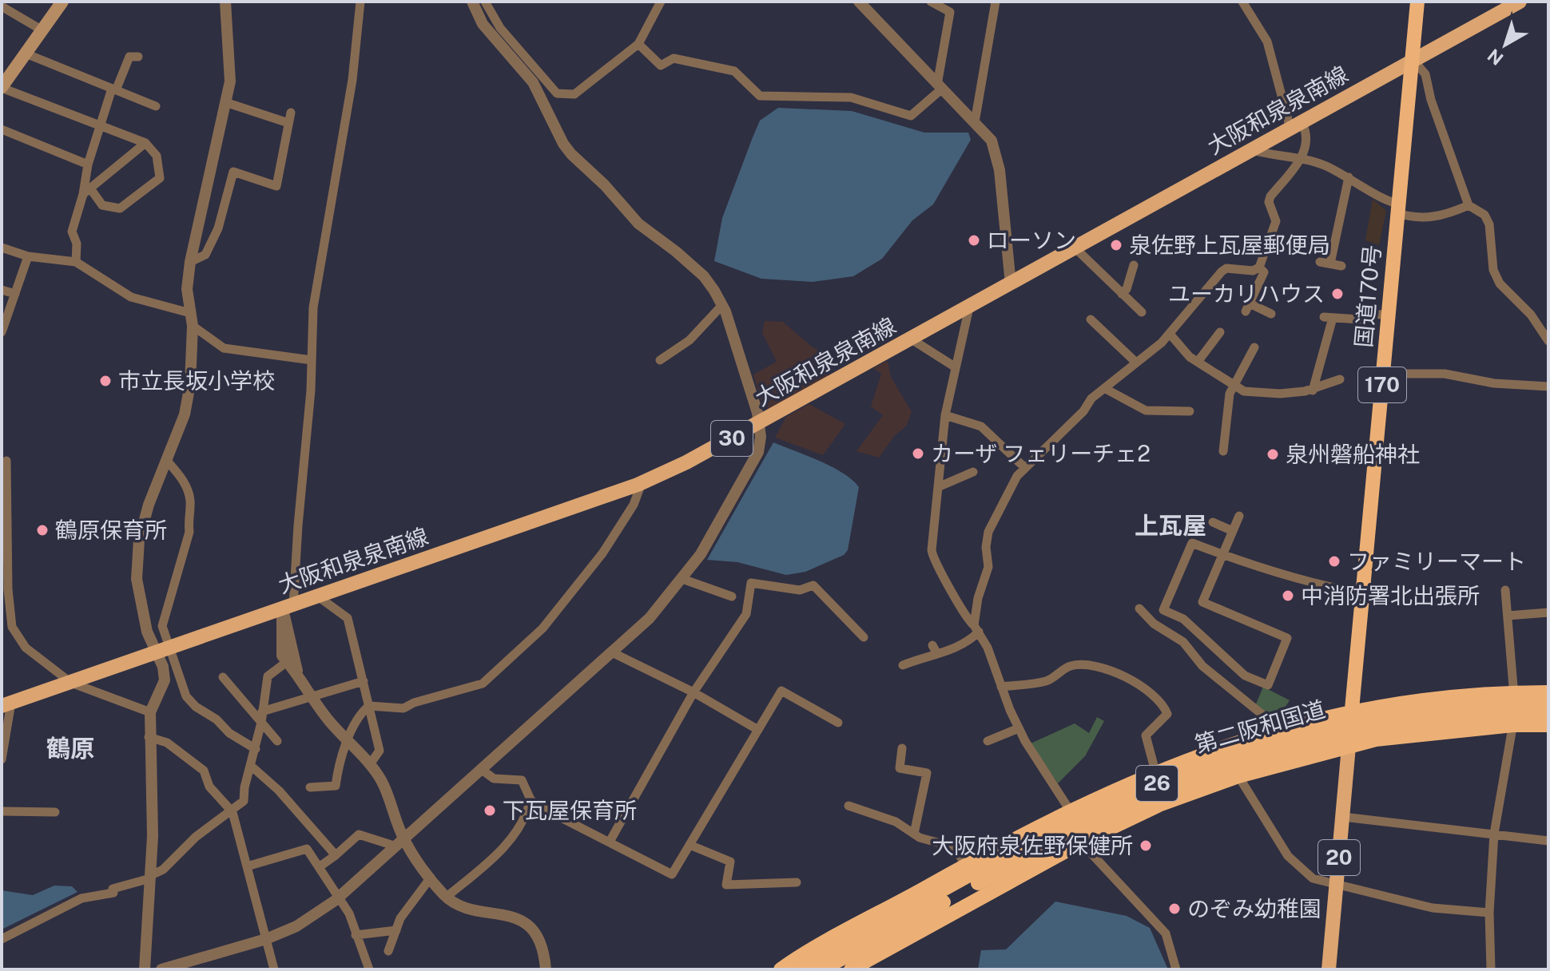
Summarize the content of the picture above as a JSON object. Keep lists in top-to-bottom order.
{
  "streets": {
    "highway": [
      "国道170号",
      "170",
      "第二阪和国道",
      "26"
    ],
    "main road": ["大阪和泉泉南線", "30", "20"]
  },
  "crossings": [
    ["大阪和泉泉南線", "国道170号"],
    ["国道170号", "26"],
    ["国道170号", "20"],
    ["26", "20"]
  ],
  "districts": ["上瓦屋", "鶴原"],
  "places": [
    "ローソン",
    "泉佐野上瓦屋郵便局",
    "ユーカリハウス",
    "市立長坂小学校",
    "カーザ フェリーチェ2",
    "泉州磐船神社",
    "鶴原保育所",
    "ファミリーマート",
    "中消防署北出張所",
    "下瓦屋保育所",
    "大阪府泉佐野保健所",
    "のぞみ幼稚園"
  ],
  "north": "bottom left"
}
